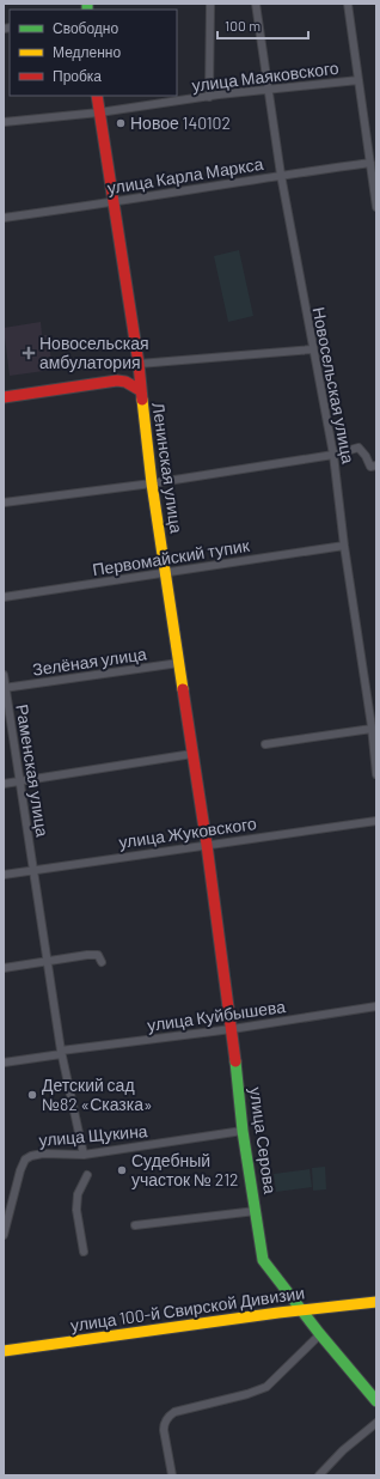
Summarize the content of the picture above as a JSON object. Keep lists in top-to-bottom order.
{
  "streets": {
    "street": [
      "улица Маяковского",
      "улица Карла Маркса",
      "Новосельская улица",
      "Ленинская улица",
      "Первомайский тупик",
      "Зелёная улица",
      "Раменская улица",
      "улица Жуковского",
      "улица Куйбышева",
      "улица Щукина",
      "улица Серова",
      "улица 100-й Свирской Дивизии"
    ]
  },
  "crossings": [
    ["улица Маяковского", "Новосельская улица"],
    ["улица Маяковского", "Ленинская улица"],
    ["улица Карла Маркса", "Новосельская улица"],
    ["улица Карла Маркса", "Ленинская улица"],
    ["Новосельская улица", "Первомайский тупик"],
    ["Ленинская улица", "Первомайский тупик"],
    ["Ленинская улица", "Зелёная улица"],
    ["Ленинская улица", "улица Жуковского"],
    ["Ленинская улица", "улица Серова"],
    ["Зелёная улица", "Раменская улица"],
    ["Раменская улица", "улица Жуковского"],
    ["Раменская улица", "улица Куйбышева"],
    ["Раменская улица", "улица Щукина"],
    ["улица Жуковского", "улица Серова"],
    ["улица Куйбышева", "улица Серова"],
    ["улица Щукина", "улица Серова"],
    ["улица Серова", "улица 100-й Свирской Дивизии"]
  ],
  "places": {
    "other": ["Новое 140102", "Детский сад №82 «Сказка»", "Судебный участок № 212"],
    "health": ["Новосельская амбулатория"]
  },
  "legend": ["Свободно", "Медленно", "Пробка"],
  "scale_bar": "100 m"
}
